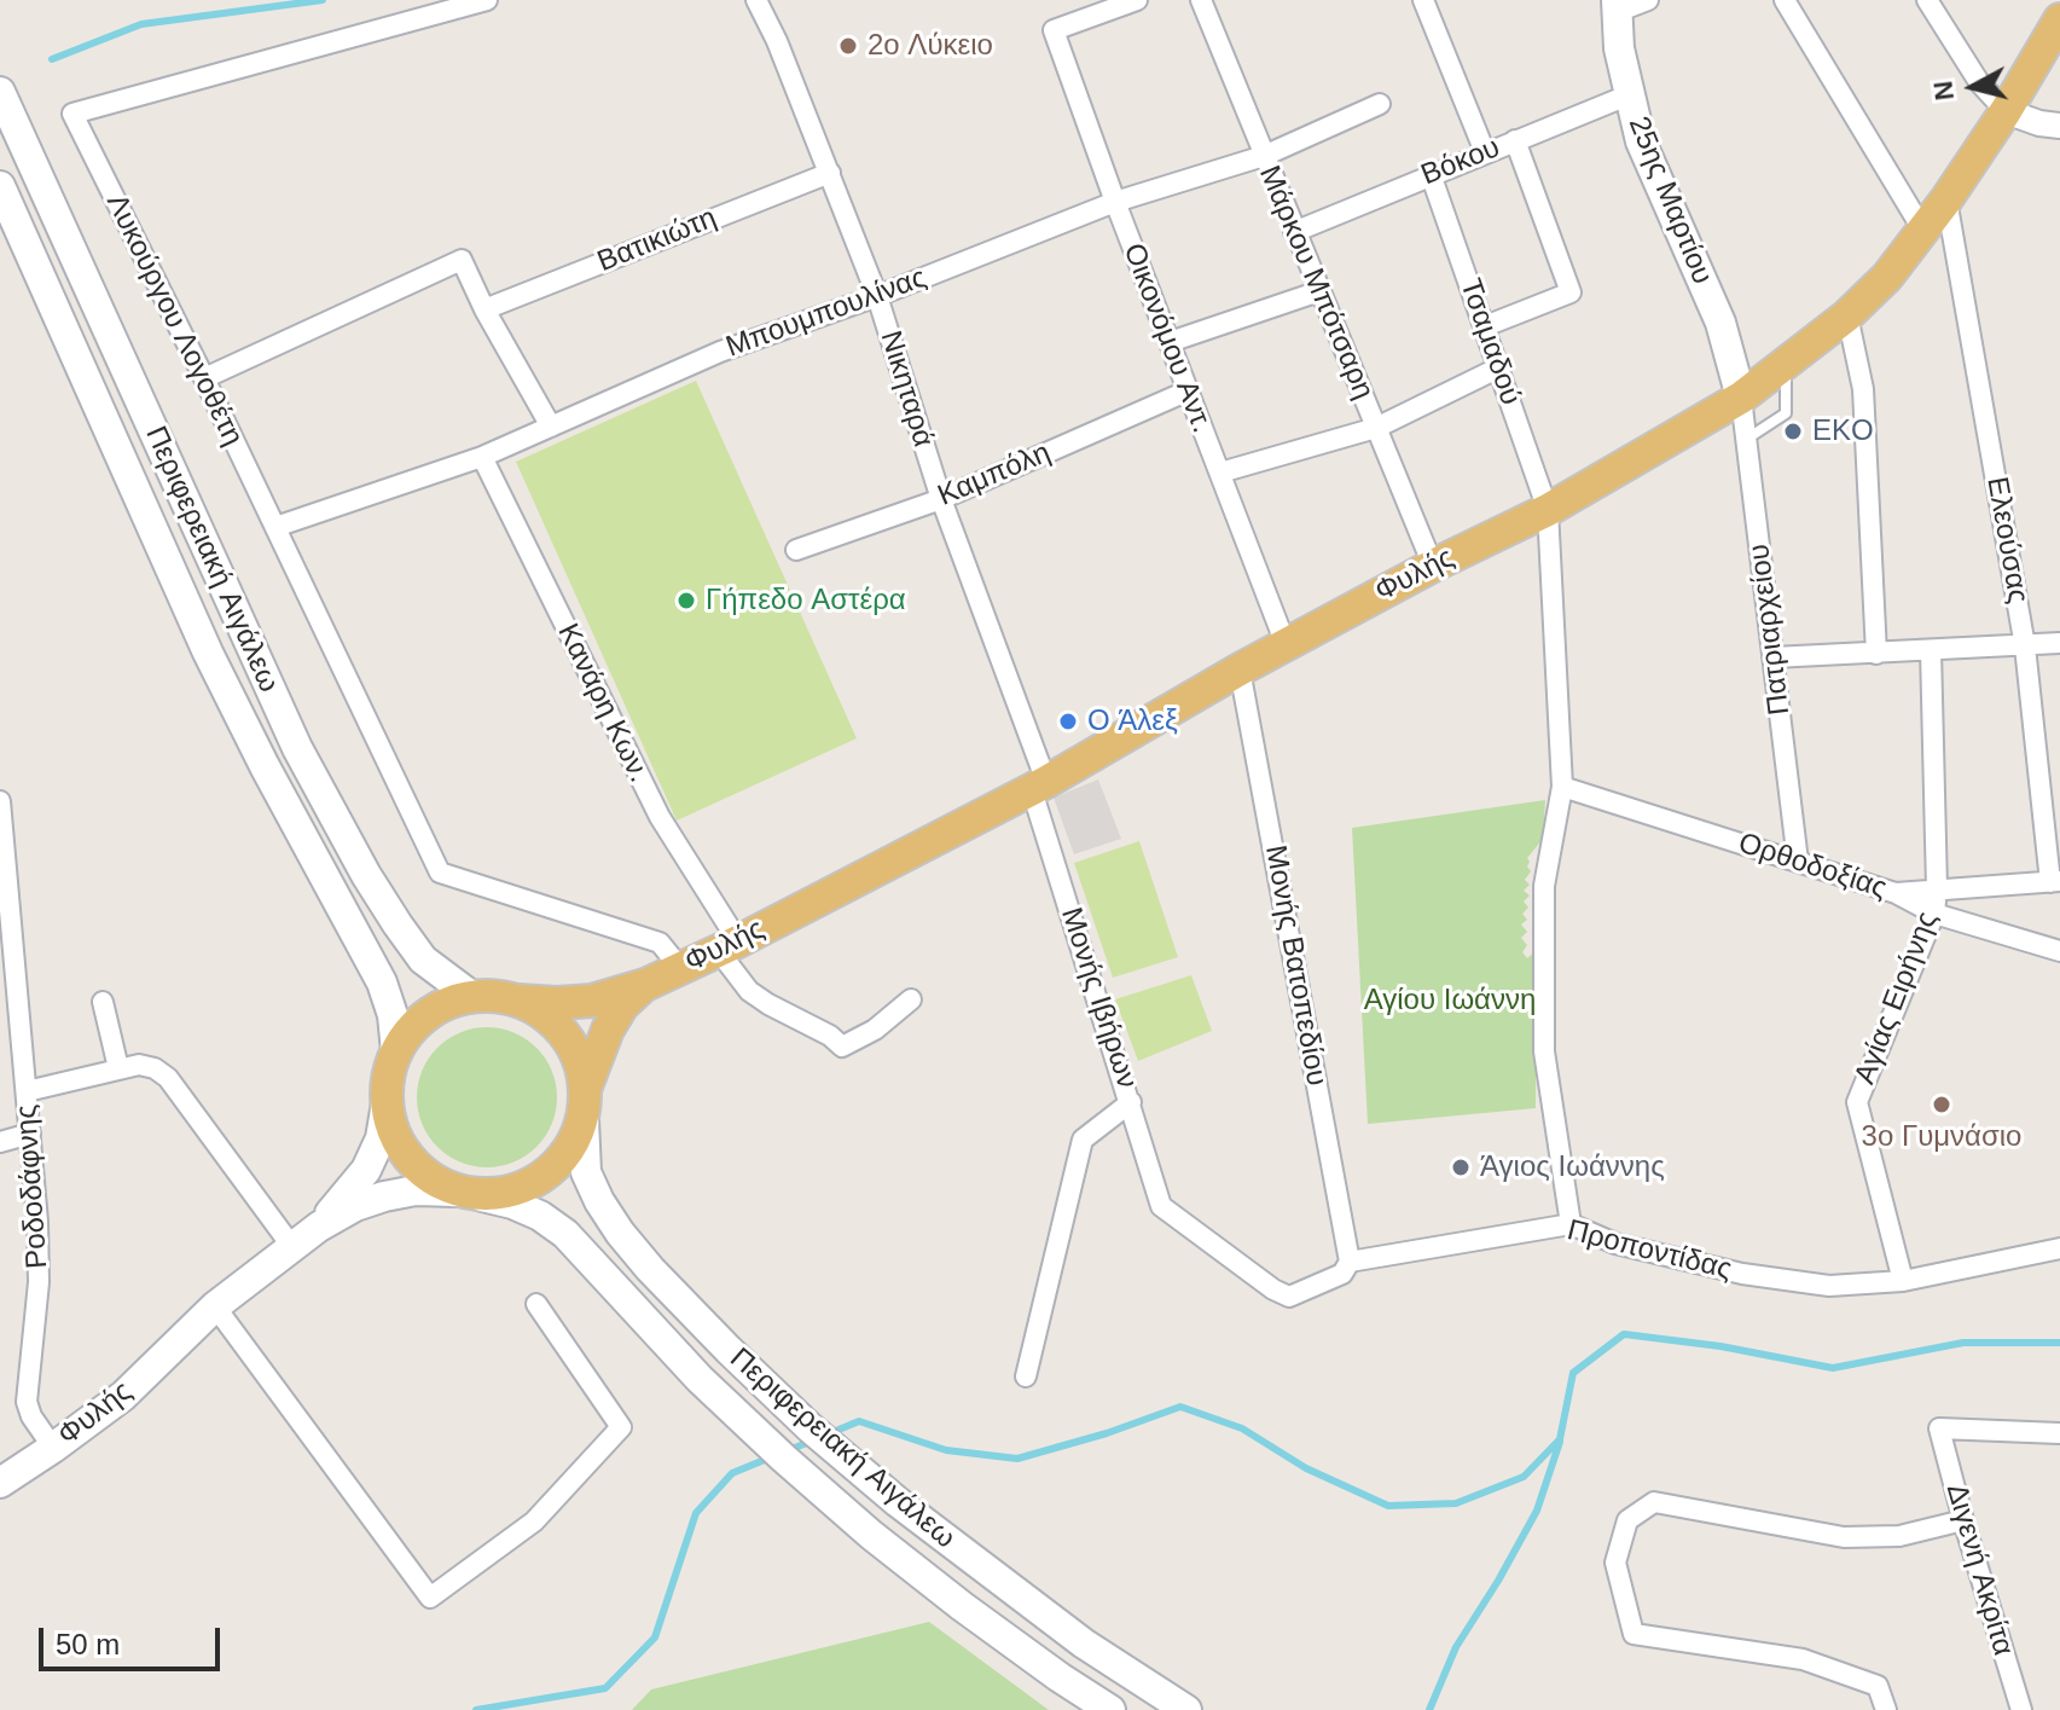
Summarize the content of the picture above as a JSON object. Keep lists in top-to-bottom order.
{
  "streets": {
    "main road": ["25ης Μαρτίου", "Περιφερειακή Αιγάλεω", "Φυλής"],
    "street": [
      "Βόκου",
      "Βατικιώτη",
      "Μάρκου Μπότσαρη",
      "Μπουμπουλίνας",
      "Λυκούργου Λογοθέτη",
      "Οικονόμου Αντ.",
      "Τσαμαδού",
      "Νικηταρά",
      "Καμπόλη",
      "Ελεούσας",
      "Πατριαρχείου",
      "Κανάρη Κων.",
      "Ορθοδοξίας",
      "Μονής Βατοπεδίου",
      "Μονής Ιβήρων",
      "Αγίας Ειρήνης",
      "Ροδοδάφνης",
      "Προποντίδας",
      "Διγενή Ακρίτα"
    ]
  },
  "crossings": [
    ["Βόκου", "25ης Μαρτίου"],
    ["Βόκου", "Μάρκου Μπότσαρη"],
    ["Βόκου", "Τσαμαδού"],
    ["25ης Μαρτίου", "Φυλής"],
    ["25ης Μαρτίου", "Πατριαρχείου"],
    ["Βατικιώτη", "Νικηταρά"],
    ["Μάρκου Μπότσαρη", "Μπουμπουλίνας"],
    ["Μάρκου Μπότσαρη", "Φυλής"],
    ["Μπουμπουλίνας", "Λυκούργου Λογοθέτη"],
    ["Μπουμπουλίνας", "Οικονόμου Αντ."],
    ["Μπουμπουλίνας", "Νικηταρά"],
    ["Μπουμπουλίνας", "Κανάρη Κων."],
    ["Λυκούργου Λογοθέτη", "Φυλής"],
    ["Οικονόμου Αντ.", "Καμπόλη"],
    ["Οικονόμου Αντ.", "Φυλής"],
    ["Τσαμαδού", "Φυλής"],
    ["Νικηταρά", "Καμπόλη"],
    ["Νικηταρά", "Φυλής"],
    ["Νικηταρά", "Μονής Ιβήρων"],
    ["Ελεούσας", "Φυλής"],
    ["Περιφερειακή Αιγάλεω", "Φυλής"],
    ["Φυλής", "Πατριαρχείου"],
    ["Φυλής", "Κανάρη Κων."],
    ["Φυλής", "Μονής Βατοπεδίου"],
    ["Φυλής", "Μονής Ιβήρων"],
    ["Φυλής", "Ροδοδάφνης"],
    ["Πατριαρχείου", "Ορθοδοξίας"],
    ["Ορθοδοξίας", "Αγίας Ειρήνης"],
    ["Μονής Βατοπεδίου", "Προποντίδας"],
    ["Μονής Ιβήρων", "Προποντίδας"],
    ["Αγίας Ειρήνης", "Προποντίδας"]
  ],
  "parks": ["Αγίου Ιωάννη"],
  "places": [
    "2ο Λύκειο",
    "EKO",
    "Γήπεδο Αστέρα",
    "Ο Άλεξ",
    "3ο Γυμνάσιο",
    "Άγιος Ιωάννης"
  ],
  "scale_bar": "50 m",
  "north": "left"
}
